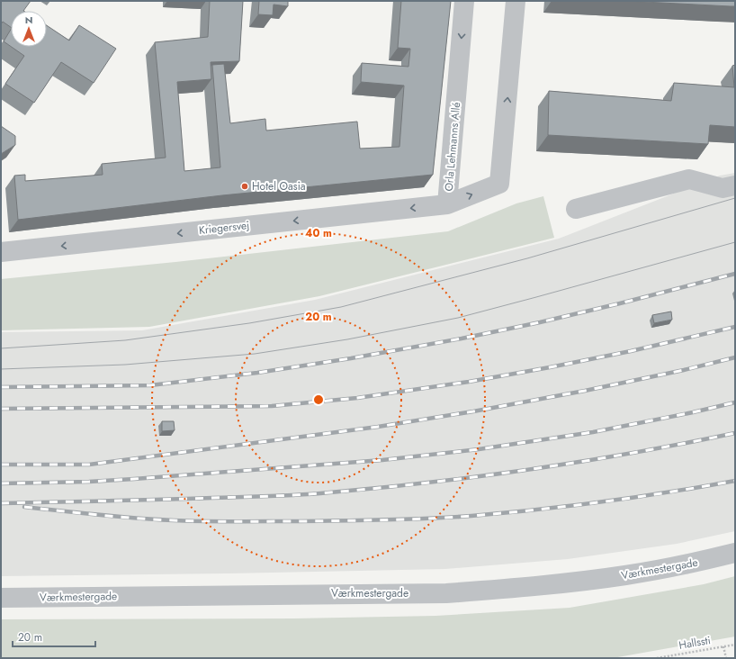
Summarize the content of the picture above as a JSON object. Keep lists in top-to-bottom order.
{
  "streets": {
    "street": ["Orla Lehmanns Allé", "Kriegersvej", "Værkmestergade"],
    "path": ["Hallssti"]
  },
  "crossings": [
    ["Orla Lehmanns Allé", "Kriegersvej"]
  ],
  "one_way": ["Kriegersvej"],
  "places": ["Hotel Oasia"],
  "scale_bar": "20 m",
  "north": "top",
  "rings": ["40 m", "20 m"]
}
